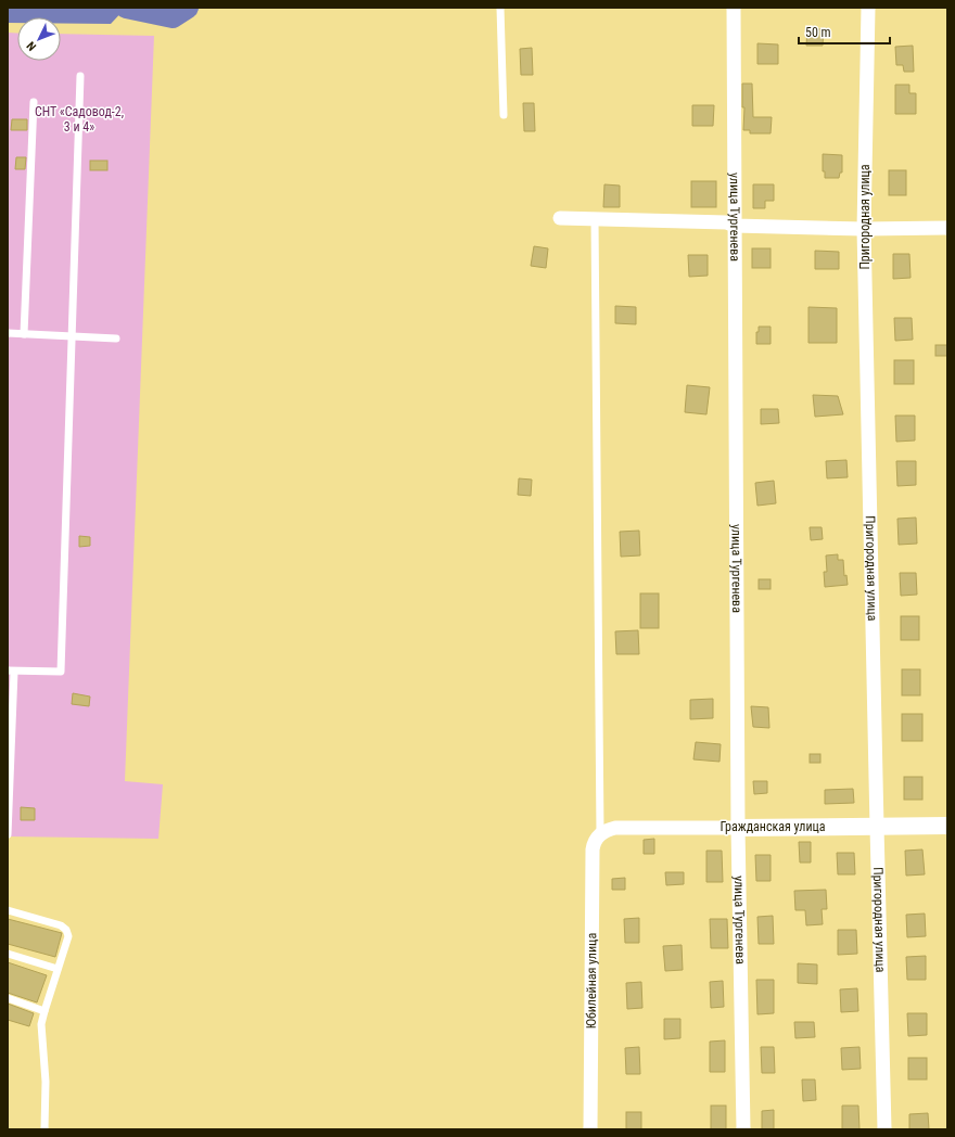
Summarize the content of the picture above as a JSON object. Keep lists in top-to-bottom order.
{
  "streets": {
    "street": [
      "улица Тургенева",
      "Пригородная улица",
      "Гражданская улица",
      "Юбилейная улица"
    ]
  },
  "crossings": [
    ["улица Тургенева", "Гражданская улица"],
    ["Пригородная улица", "Гражданская улица"],
    ["Гражданская улица", "Юбилейная улица"]
  ],
  "parks": ["СНТ «Садовод-2, 3 и 4»"],
  "scale_bar": "50 m",
  "north": "bottom left"
}
